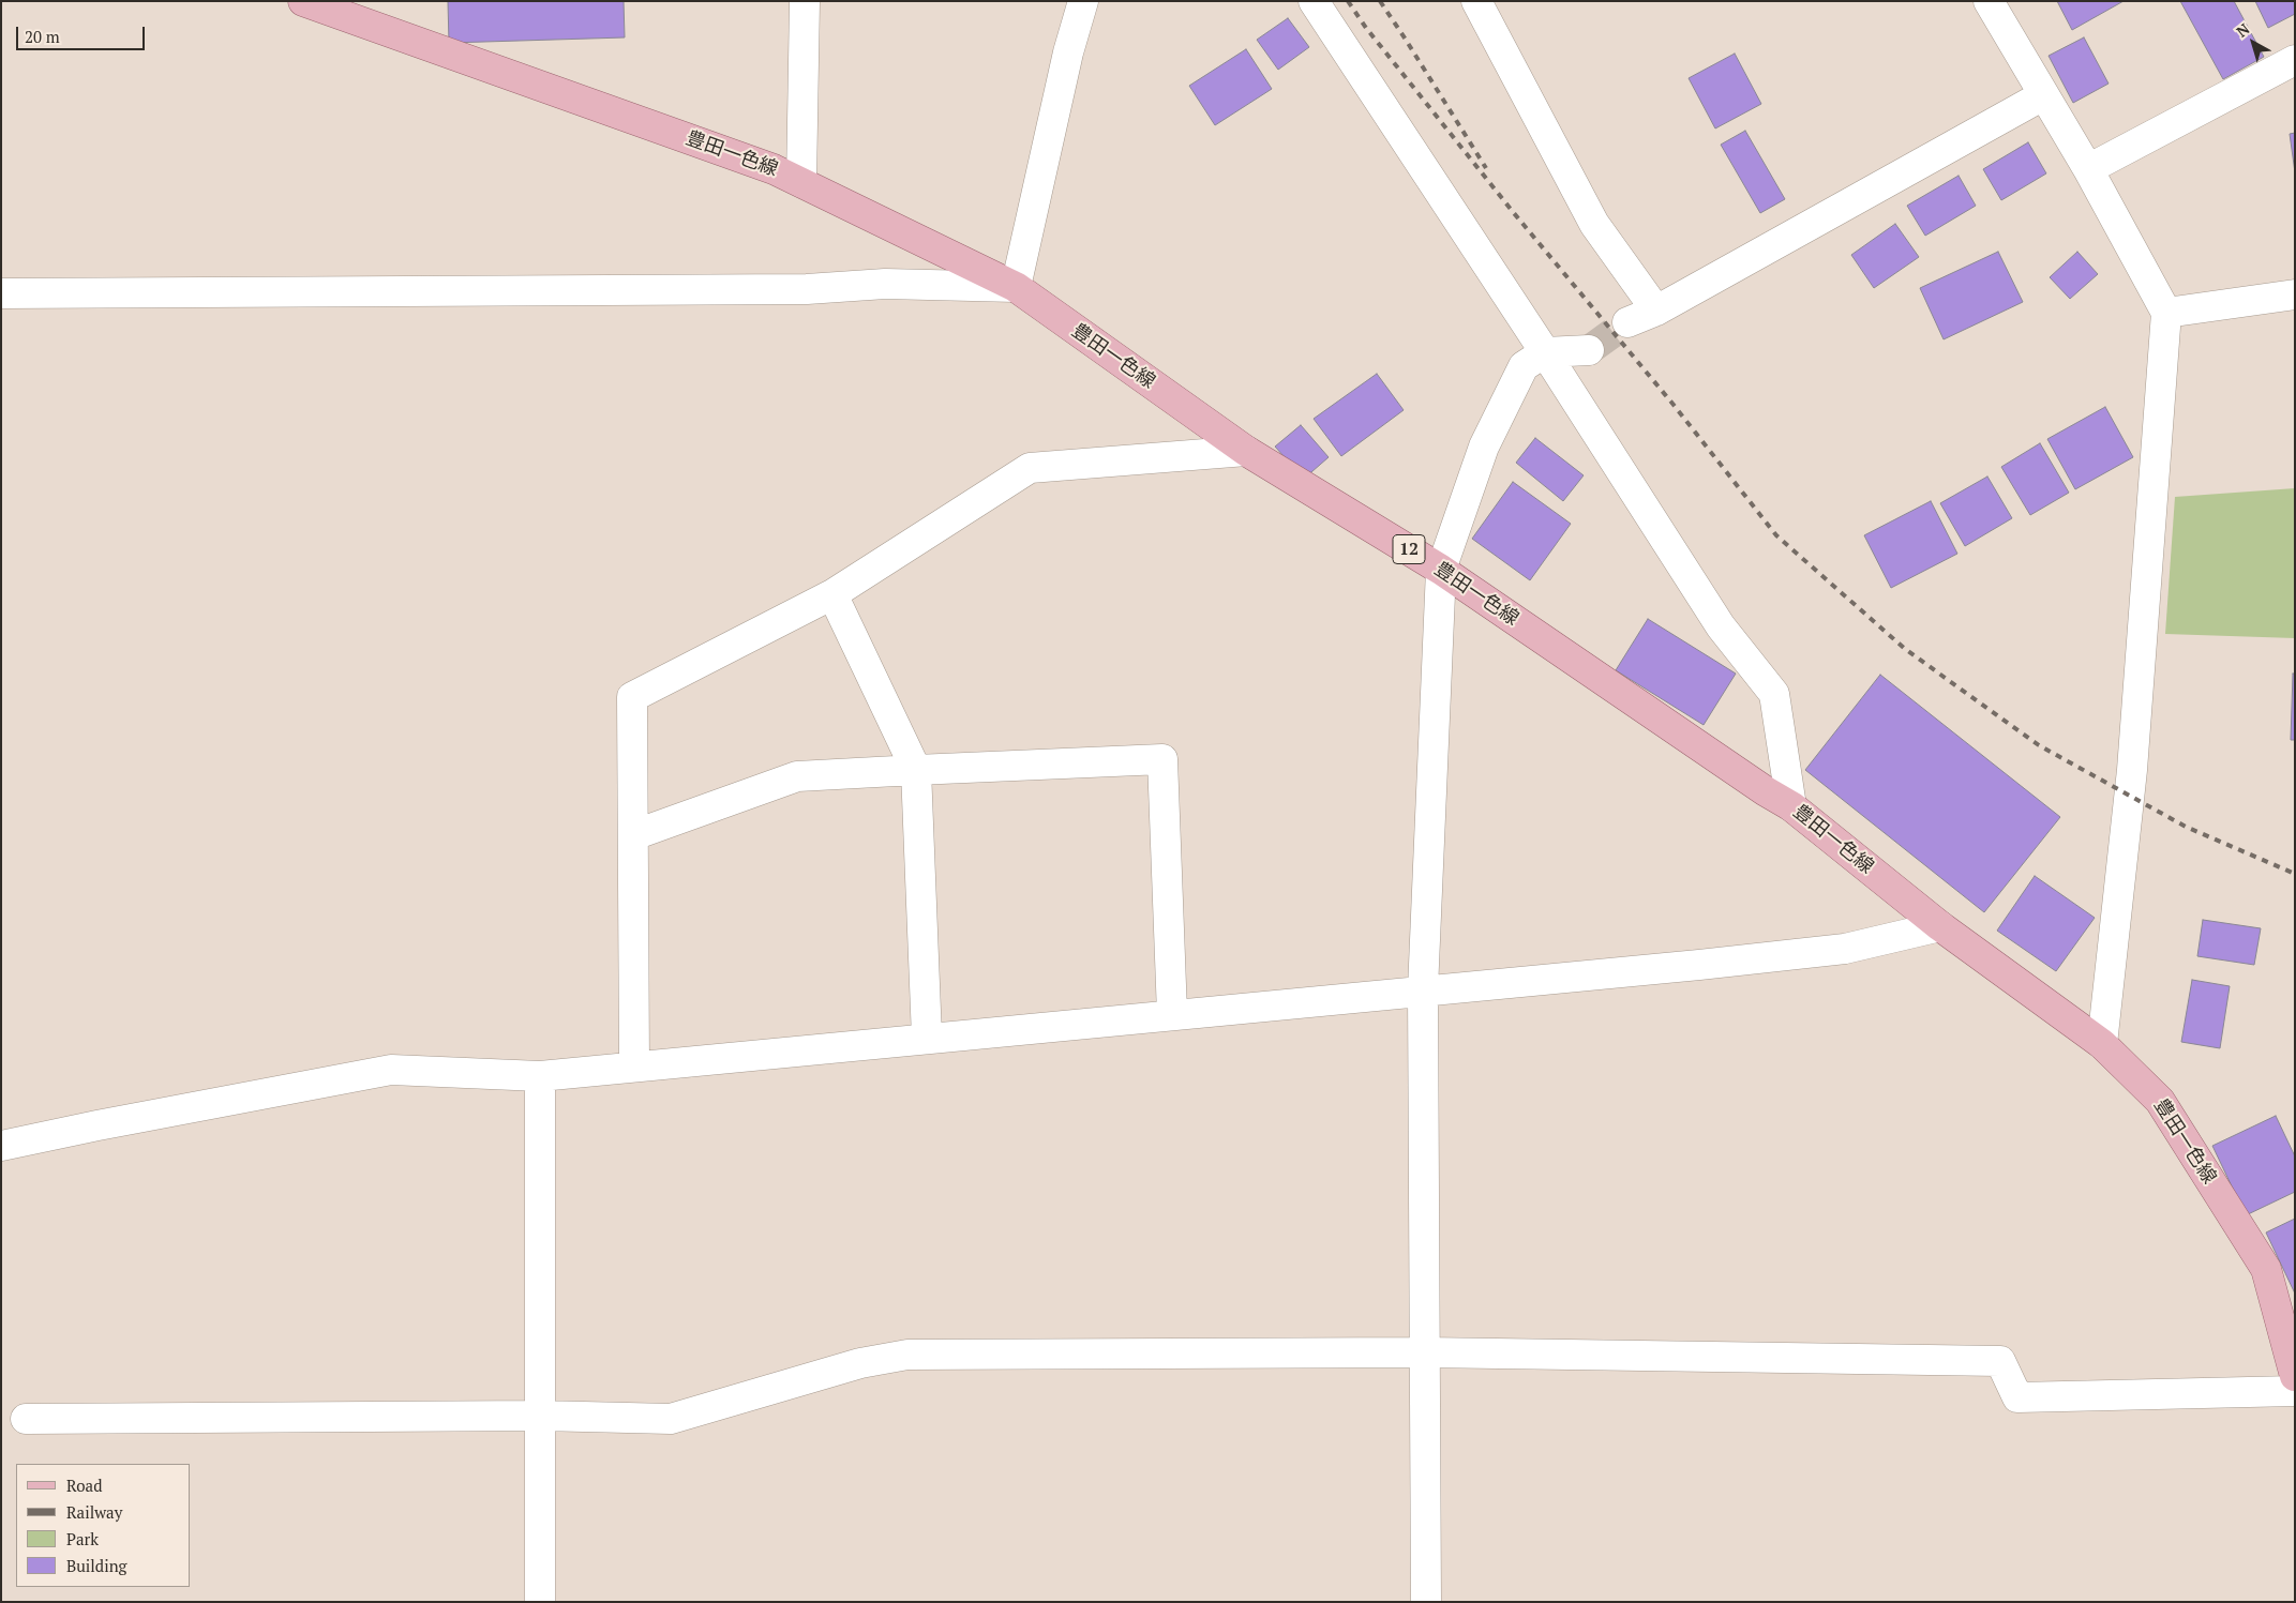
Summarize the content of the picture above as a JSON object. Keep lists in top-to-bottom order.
{
  "streets": {
    "main road": ["豊田一色線", "12"]
  },
  "legend": [
    "Road",
    "Railway",
    "Park",
    "Building"
  ],
  "scale_bar": "20 m",
  "north": "top left"
}
